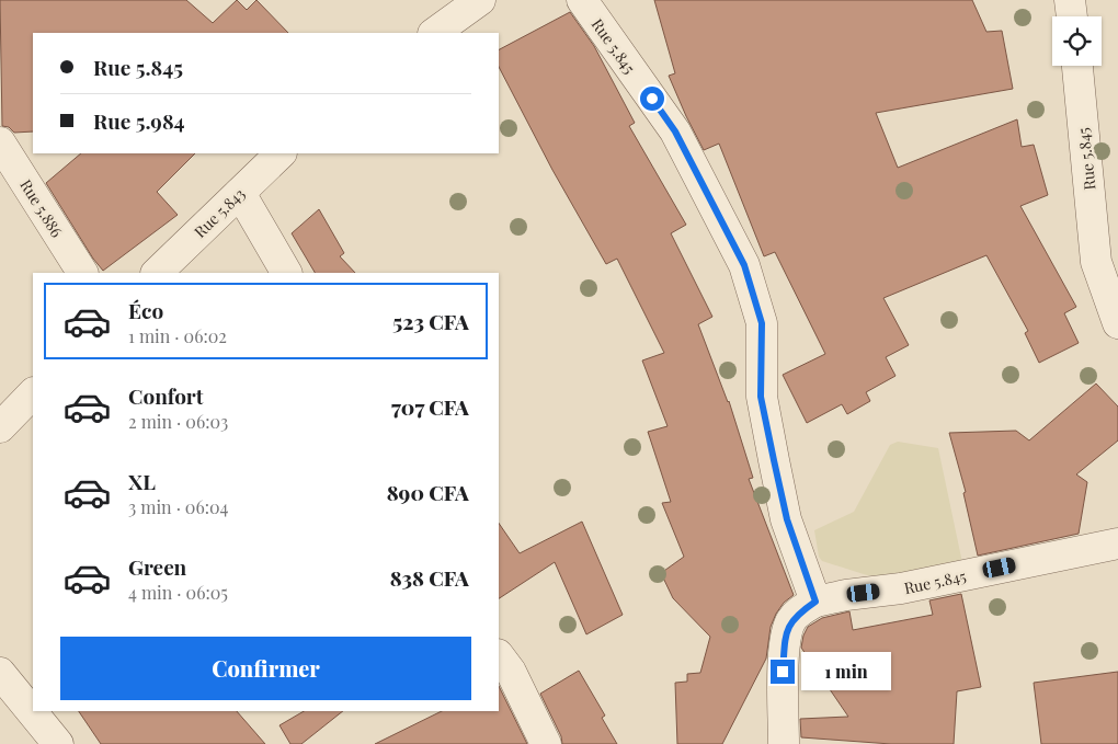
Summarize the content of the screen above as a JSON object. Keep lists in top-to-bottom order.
{
  "streets": {
    "street": ["Rue 5.845", "Rue 5.886", "Rue 5.843"]
  },
  "page": {
    "banner": ["Rue 5.845", "Rue 5.984"],
    "list": [
      {
        "name": "Éco",
        "note": "1 min · 06:02",
        "value": "523 CFA"
      },
      {
        "name": "Confort",
        "note": "2 min · 06:03",
        "value": "707 CFA"
      },
      {
        "name": "XL",
        "note": "3 min · 06:04",
        "value": "890 CFA"
      },
      {
        "name": "Green",
        "note": "4 min · 06:05",
        "value": "838 CFA"
      }
    ],
    "buttons": "Confirmer",
    "bubble": "1 min"
  }
}
